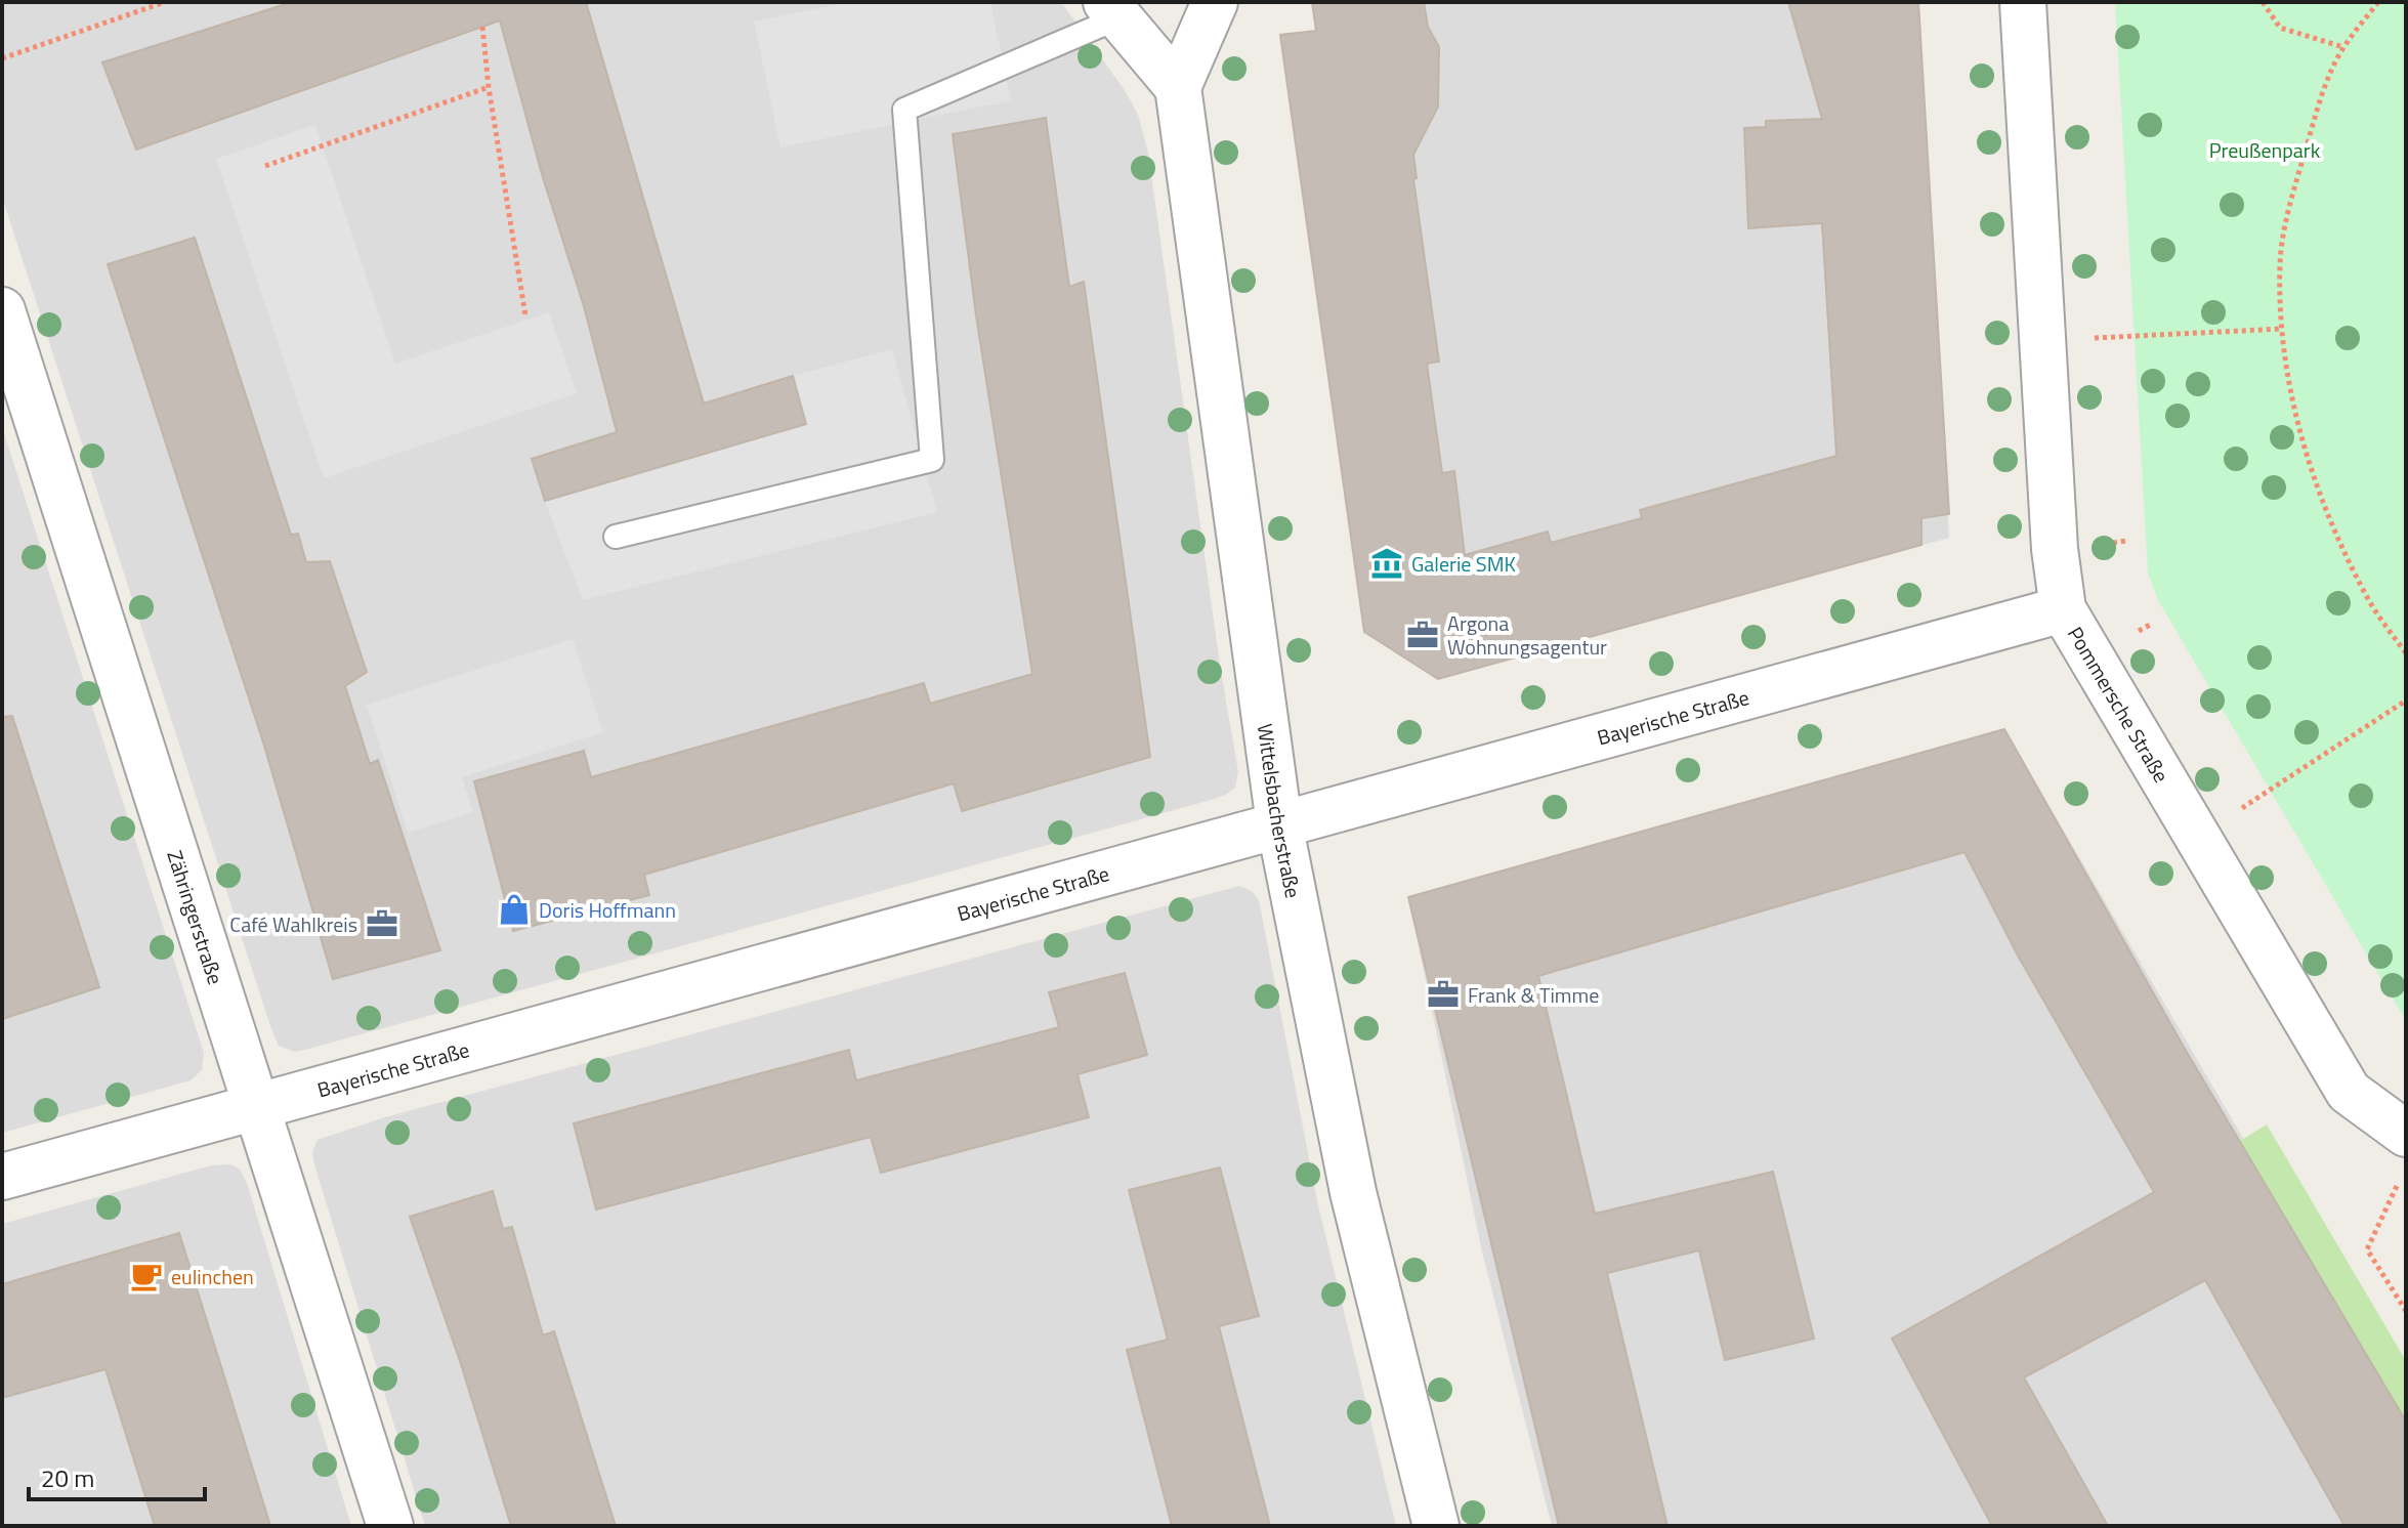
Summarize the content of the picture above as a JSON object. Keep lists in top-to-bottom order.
{
  "streets": {
    "street": [
      "Pommersche Straße",
      "Bayerische Straße",
      "Wittelsbacherstraße",
      "Zähringerstraße"
    ]
  },
  "crossings": [
    ["Pommersche Straße", "Bayerische Straße"],
    ["Bayerische Straße", "Wittelsbacherstraße"],
    ["Bayerische Straße", "Zähringerstraße"]
  ],
  "parks": ["Preußenpark"],
  "places": {
    "museum": ["Galerie SMK"],
    "office": ["Argona Wohnungsagentur", "Café Wahlkreis", "Frank & Timme"],
    "shop": ["Doris Hoffmann"],
    "cafe": ["eulinchen"]
  },
  "scale_bar": "20 m"
}
